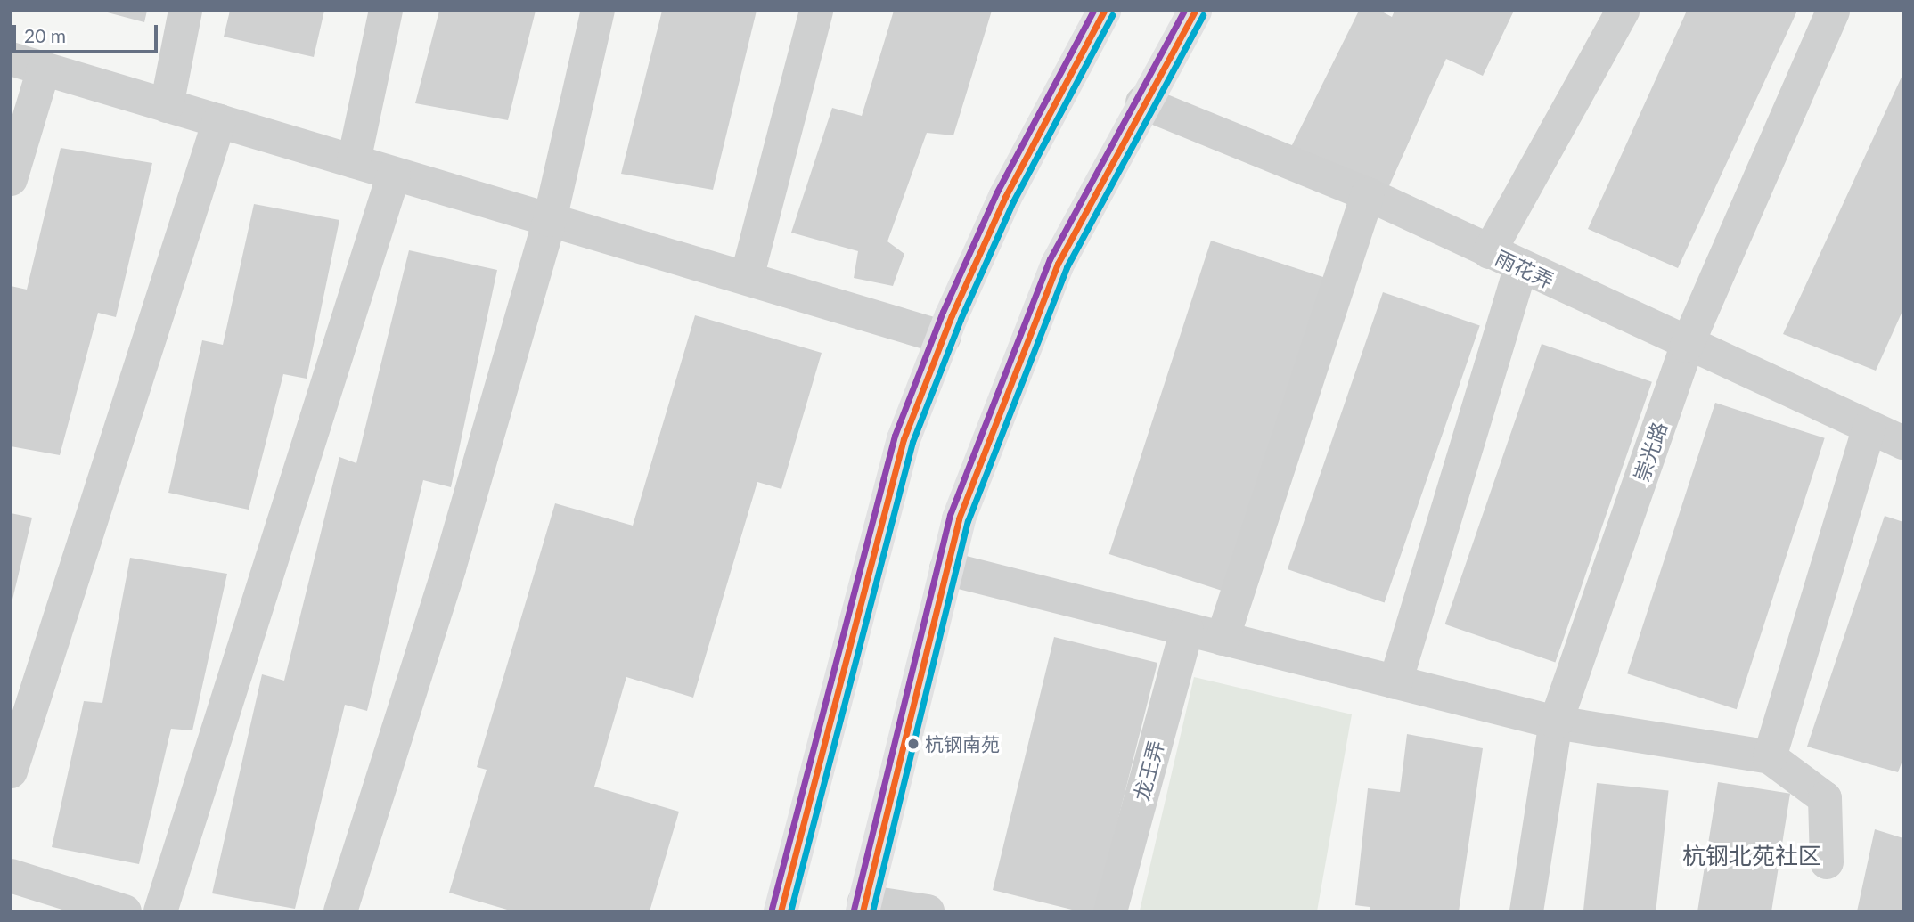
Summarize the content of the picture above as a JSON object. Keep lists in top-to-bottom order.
{
  "streets": {
    "lane": ["雨花弄", "崇光路", "龙王弄"]
  },
  "crossings": [
    ["雨花弄", "崇光路"]
  ],
  "districts": ["杭钢北苑社区"],
  "places": ["杭钢南苑"],
  "scale_bar": "20 m"
}
